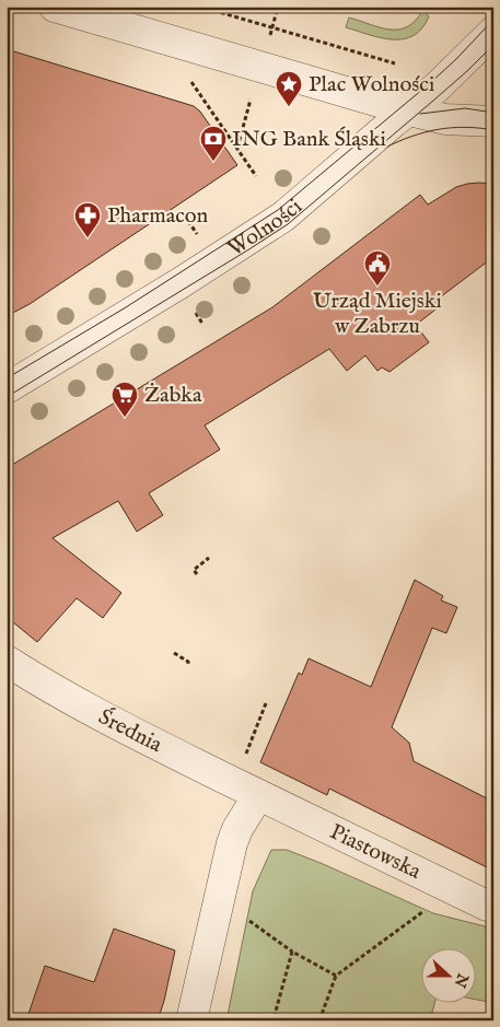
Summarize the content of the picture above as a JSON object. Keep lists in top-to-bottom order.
{
  "streets": {
    "street": ["Wolności", "Średnia", "Piastowska"]
  },
  "crossings": [
    ["Średnia", "Piastowska"]
  ],
  "places": {
    "place": ["Plac Wolności"],
    "bank": ["ING Bank Śląski"],
    "pharmacy": ["Pharmacon"],
    "public building": ["Urząd Miejski w Zabrzu"],
    "supermarket": ["Żabka"]
  },
  "north": "right"
}
